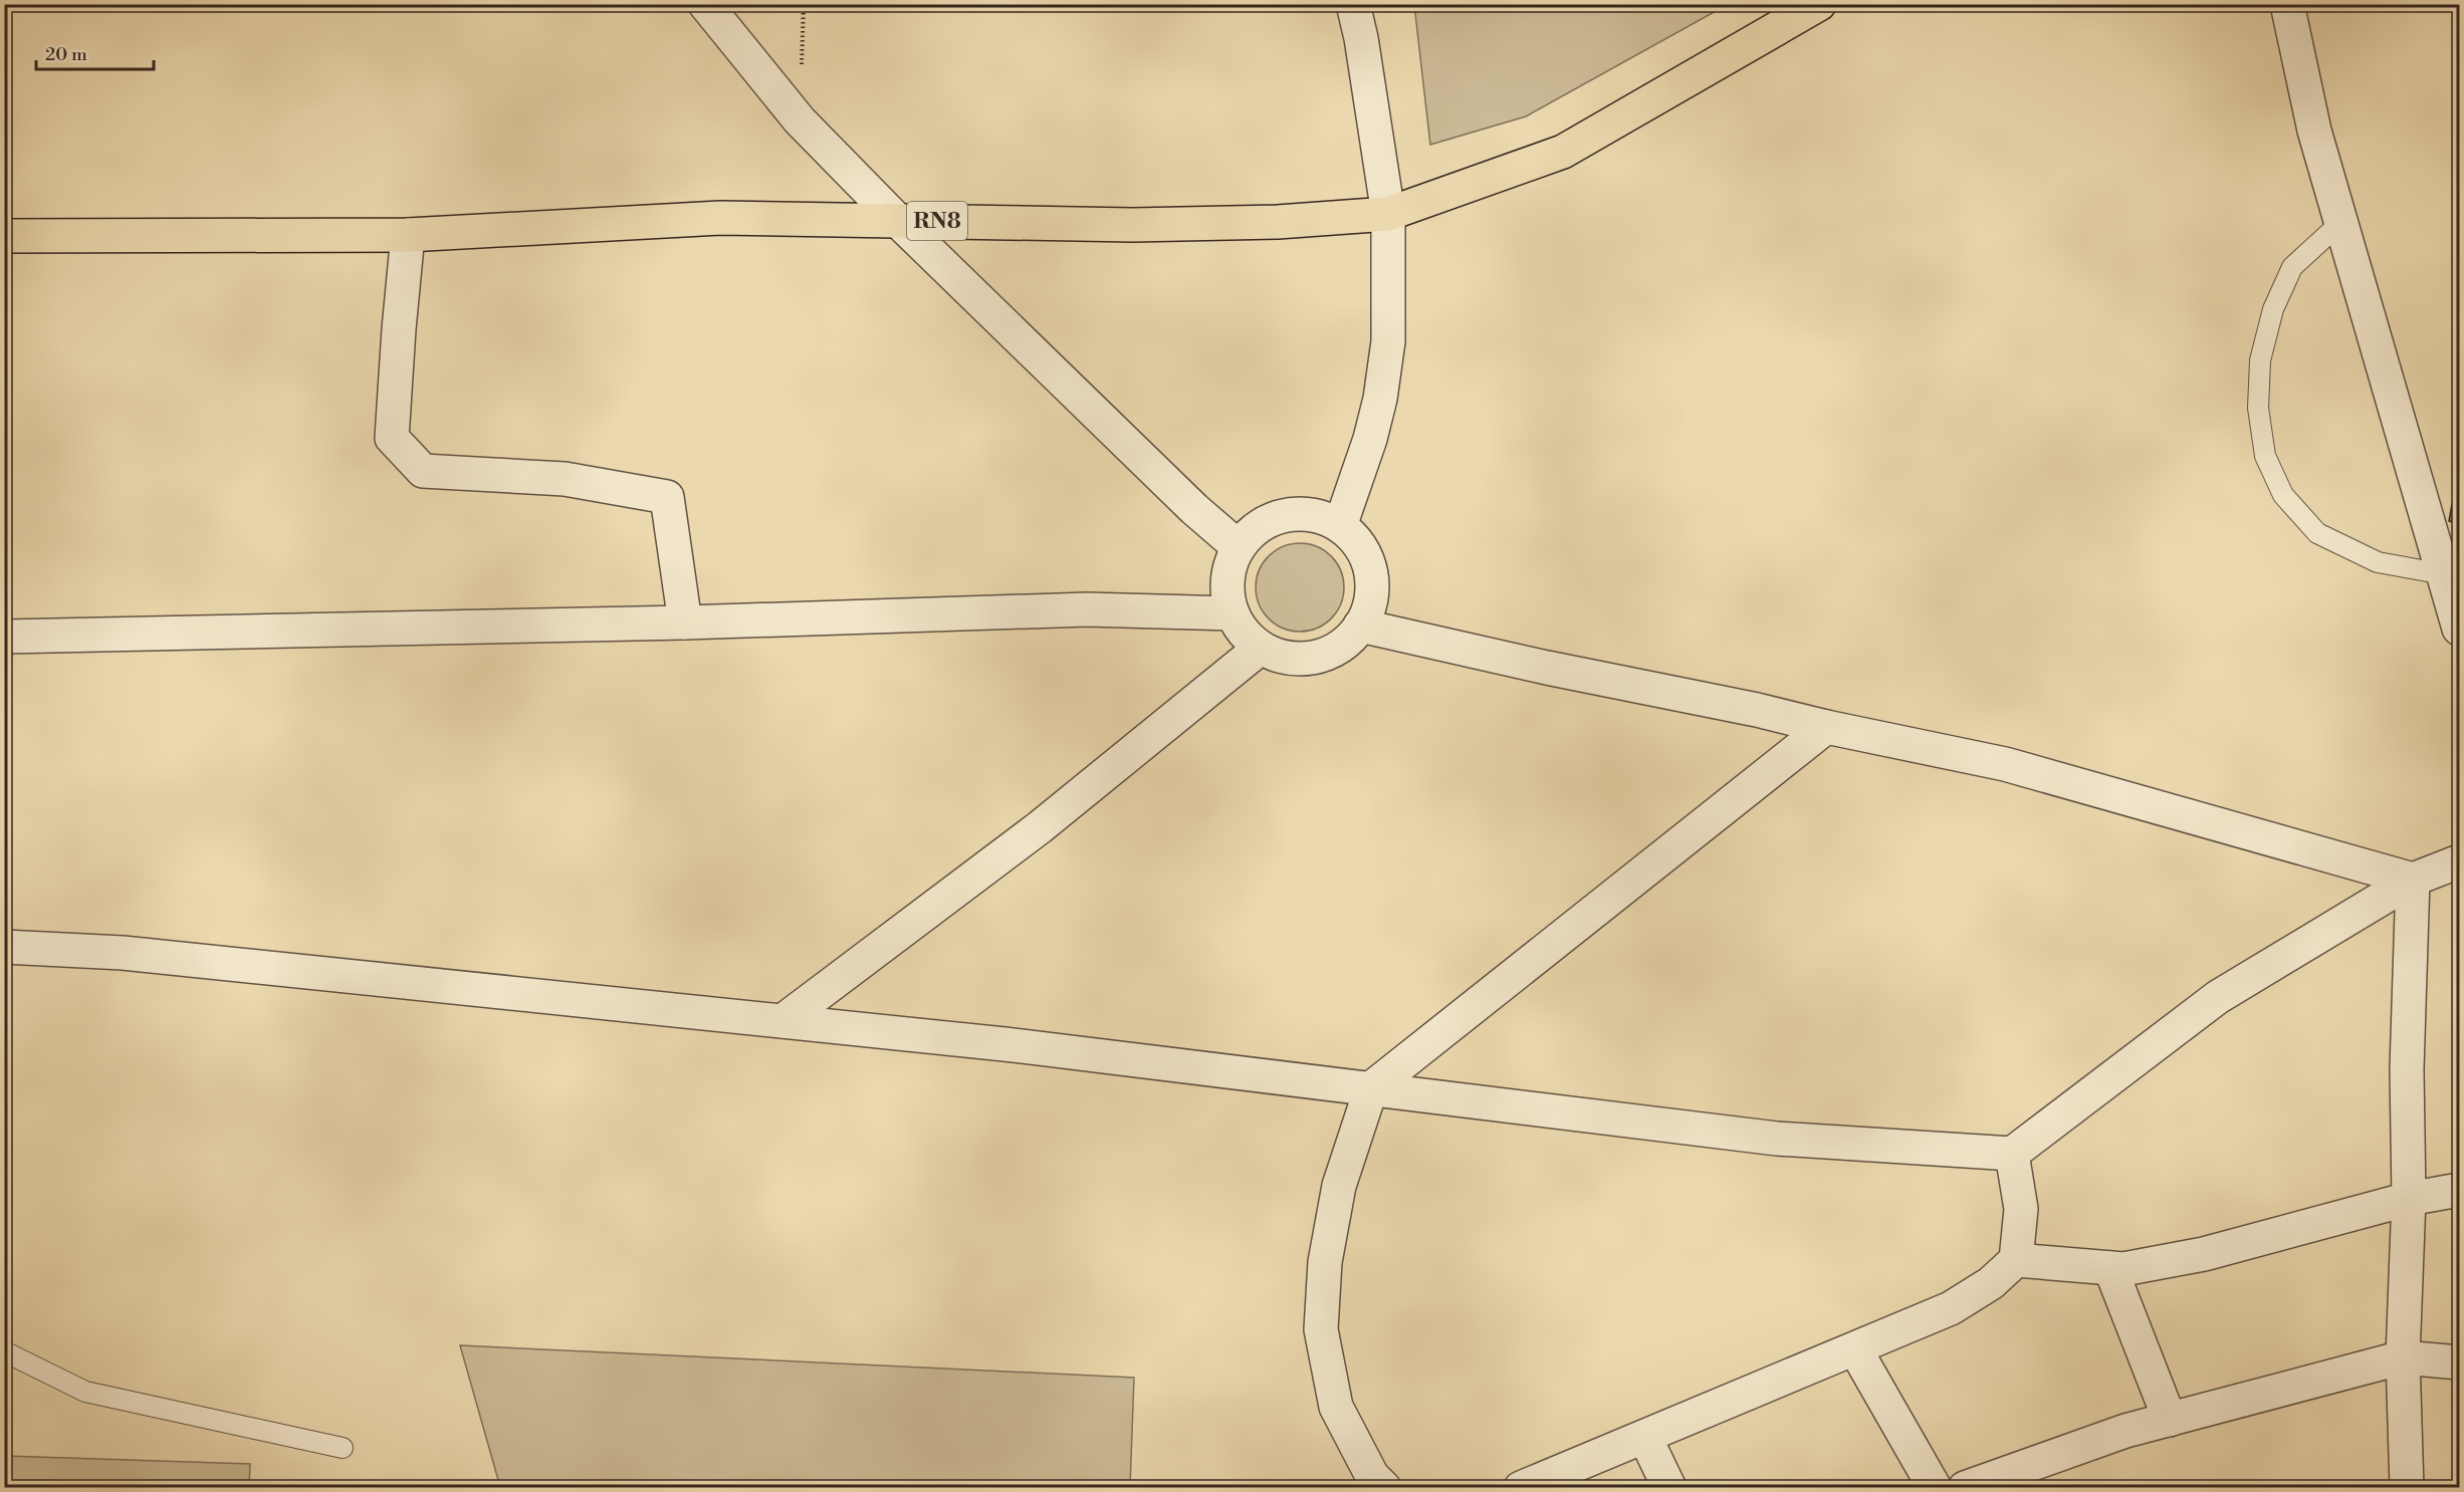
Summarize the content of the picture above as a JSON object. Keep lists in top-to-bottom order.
{
  "streets": {
    "main road": ["RN8"]
  },
  "scale_bar": "20 m"
}
